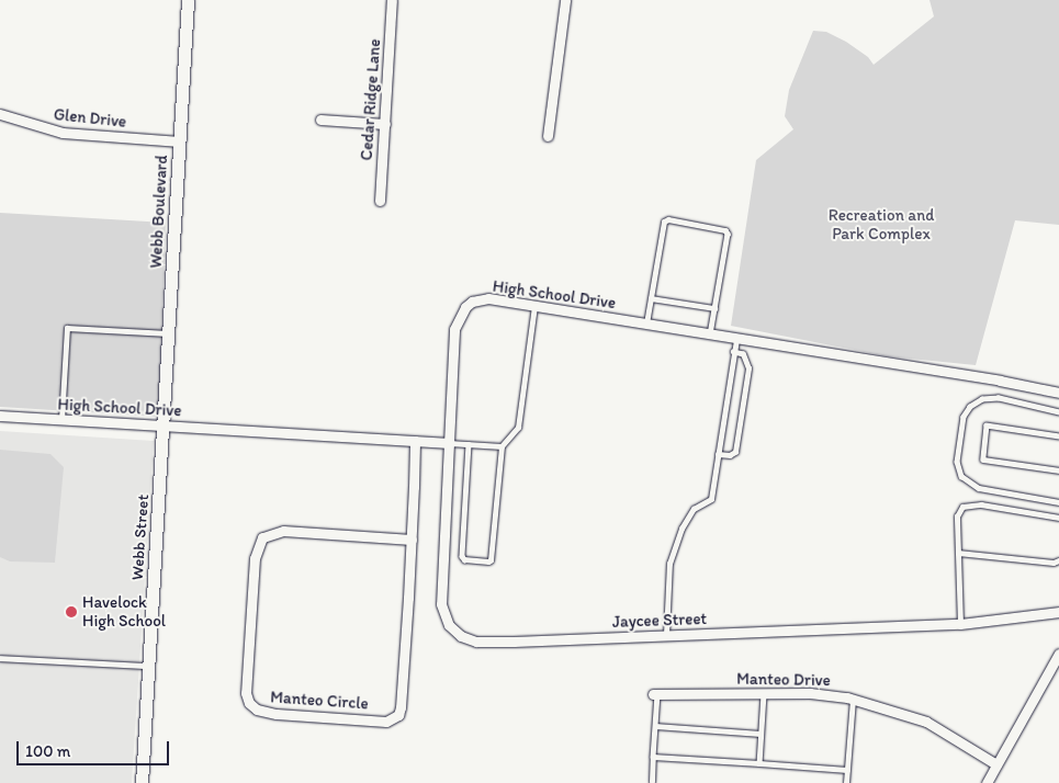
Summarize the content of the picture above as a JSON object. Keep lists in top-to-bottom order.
{
  "streets": {
    "street": [
      "Cedar Ridge Lane",
      "Glen Drive",
      "Webb Boulevard",
      "High School Drive",
      "Webb Street",
      "Jaycee Street",
      "Manteo Drive",
      "Manteo Circle"
    ]
  },
  "crossings": [
    ["Glen Drive", "Webb Boulevard"],
    ["Webb Boulevard", "High School Drive"],
    ["Webb Boulevard", "Webb Street"],
    ["High School Drive", "Webb Street"],
    ["High School Drive", "Jaycee Street"],
    ["High School Drive", "Manteo Circle"]
  ],
  "parks": ["Recreation and Park Complex"],
  "places": ["Havelock High School"],
  "scale_bar": "100 m"
}
